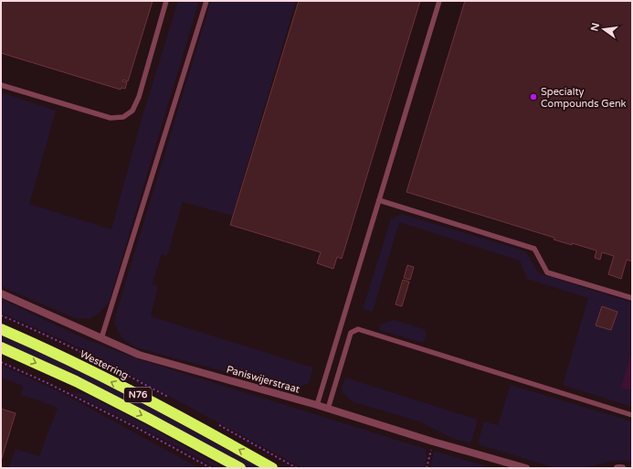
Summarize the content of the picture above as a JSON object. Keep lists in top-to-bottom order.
{
  "streets": {
    "highway": ["Westerring", "N76"],
    "street": ["Paniswijerstraat"]
  },
  "places": ["Specialty Compounds Genk"],
  "north": "left"
}
